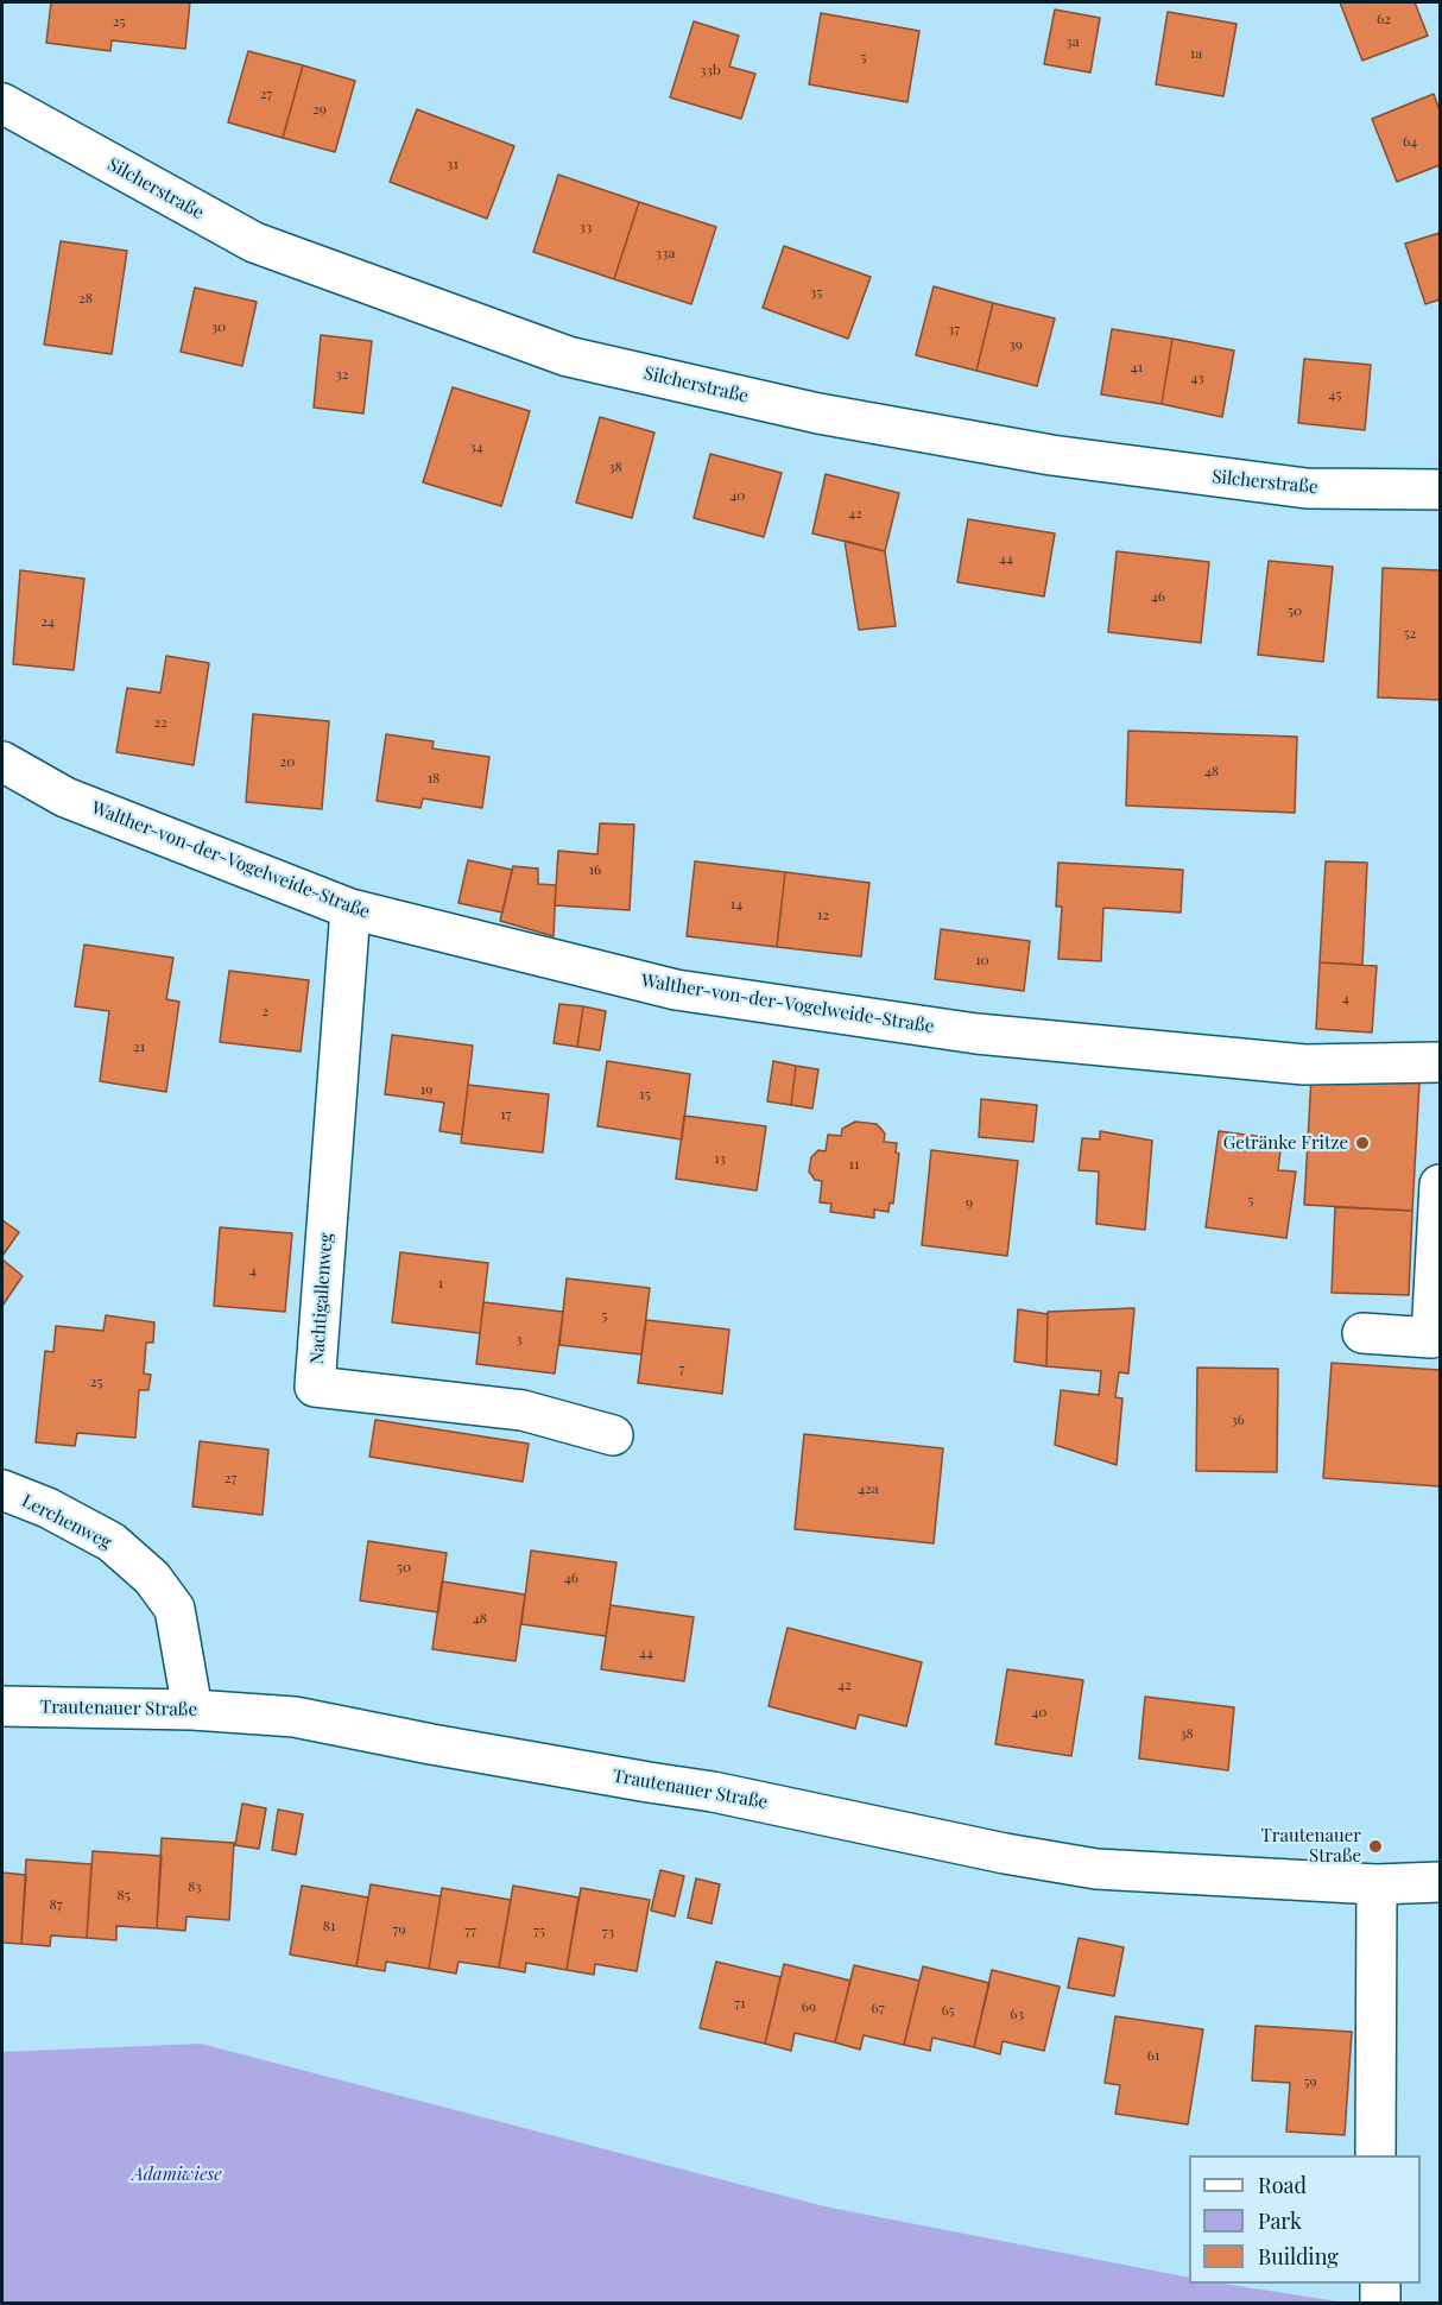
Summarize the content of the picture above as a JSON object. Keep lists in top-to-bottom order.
{
  "streets": {
    "street": [
      "Silcherstraße",
      "Walther-von-der-Vogelweide-Straße",
      "Nachtigallenweg",
      "Lerchenweg",
      "Trautenauer Straße"
    ]
  },
  "crossings": [
    ["Walther-von-der-Vogelweide-Straße", "Nachtigallenweg"],
    ["Lerchenweg", "Trautenauer Straße"]
  ],
  "parks": ["Adamiwiese"],
  "places": ["Getränke Fritze", "Trautenauer Straße"],
  "house_numbers": [
    "62",
    "25",
    "3a",
    "1a",
    "5",
    "33b",
    "27",
    "29",
    "64",
    "31",
    "33",
    "33a",
    "35",
    "28",
    "30",
    "37",
    "39",
    "41",
    "32",
    "43",
    "45",
    "34",
    "38",
    "40",
    "42",
    "44",
    "46",
    "50",
    "24",
    "52",
    "22",
    "20",
    "48",
    "18",
    "16",
    "14",
    "12",
    "10",
    "4",
    "2",
    "21",
    "19",
    "15",
    "17",
    "13",
    "11",
    "5",
    "9",
    "4",
    "1",
    "5",
    "3",
    "7",
    "25",
    "36",
    "27",
    "42a",
    "50",
    "46",
    "48",
    "44",
    "42",
    "40",
    "38",
    "83",
    "85",
    "87",
    "81",
    "79",
    "77",
    "75",
    "73",
    "71",
    "69",
    "67",
    "65",
    "63",
    "61",
    "59"
  ],
  "legend": ["Road", "Park", "Building"]
}
